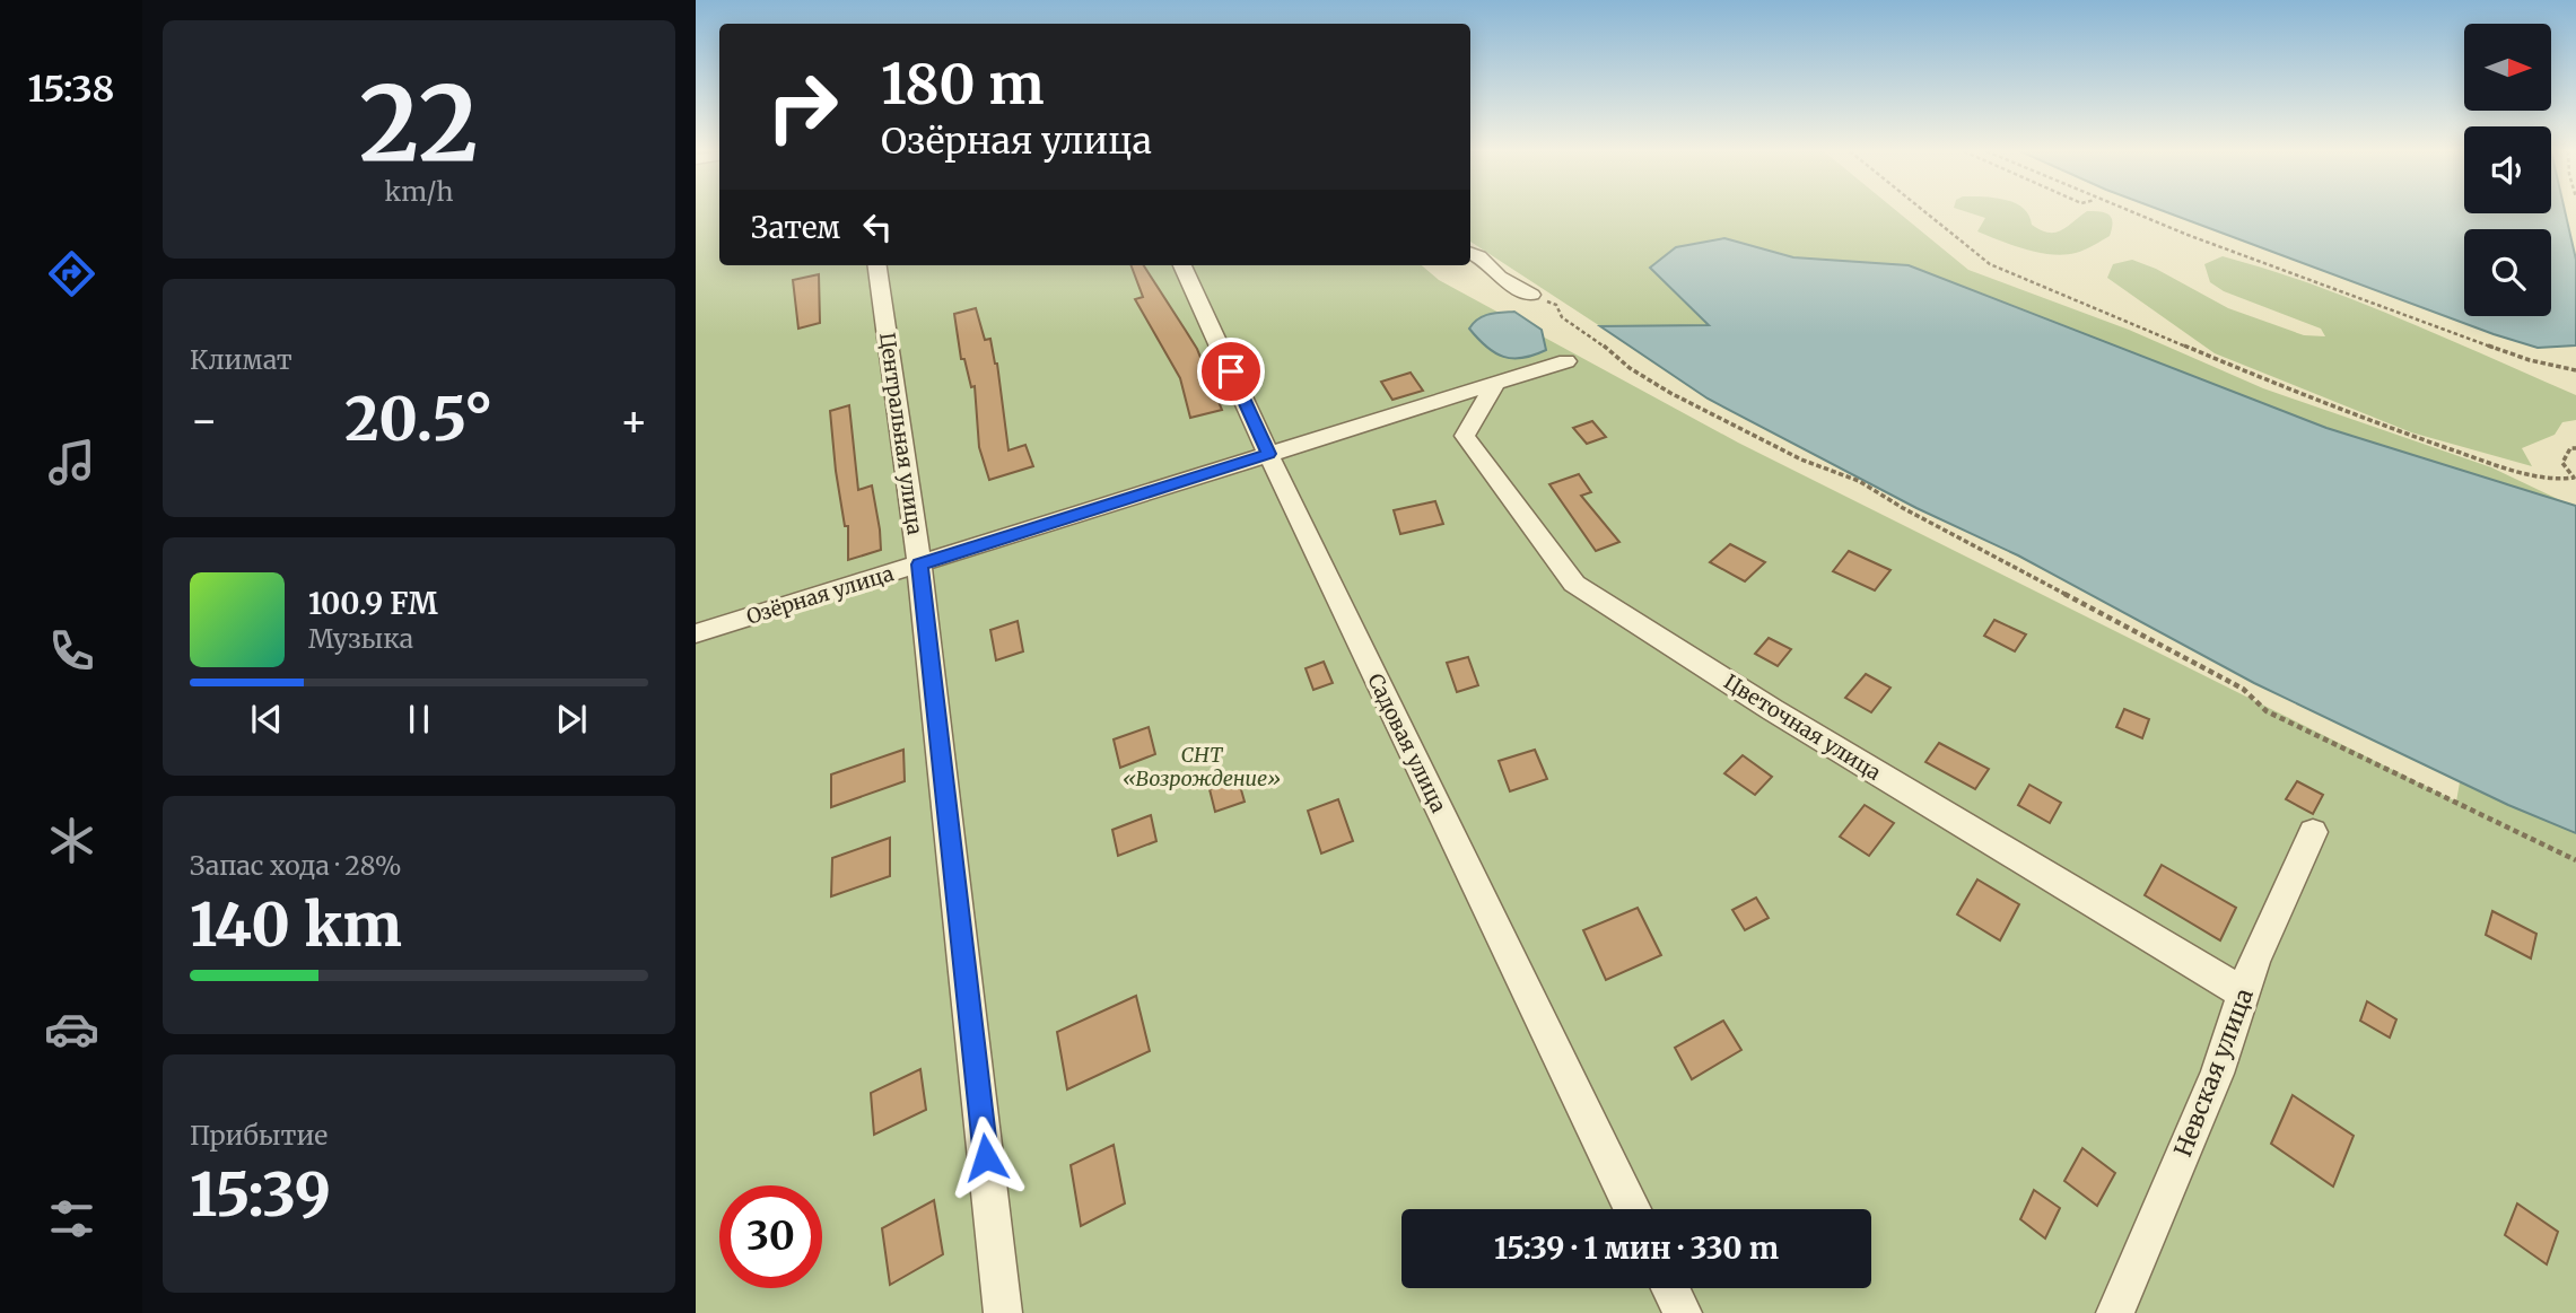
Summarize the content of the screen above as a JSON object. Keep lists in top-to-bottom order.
{
  "streets": {
    "street": [
      "Центральная улица",
      "Озёрная улица",
      "Цветочная улица",
      "Садовая улица",
      "Невская улица"
    ]
  },
  "crossings": [
    ["Центральная улица", "Озёрная улица"],
    ["Озёрная улица", "Цветочная улица"],
    ["Озёрная улица", "Садовая улица"],
    ["Цветочная улица", "Невская улица"]
  ],
  "parks": ["СНТ «Возрождение»"],
  "north": "right",
  "page": {
    "tabs": "15:38",
    "tile": [
      ["22", "km/h"],
      "Климат",
      ["Запас хода · 28%", "140 km"],
      ["Прибытие", "15:39"]
    ],
    "turn": ["180 m", "Озёрная улица"],
    "then": "Затем",
    "heat": ["−", "20.5°", "+"],
    "song": ["100.9 FM", "Музыка"],
    "limit": "30",
    "trip": "15:39 · 1 мин · 330 m"
  }
}
